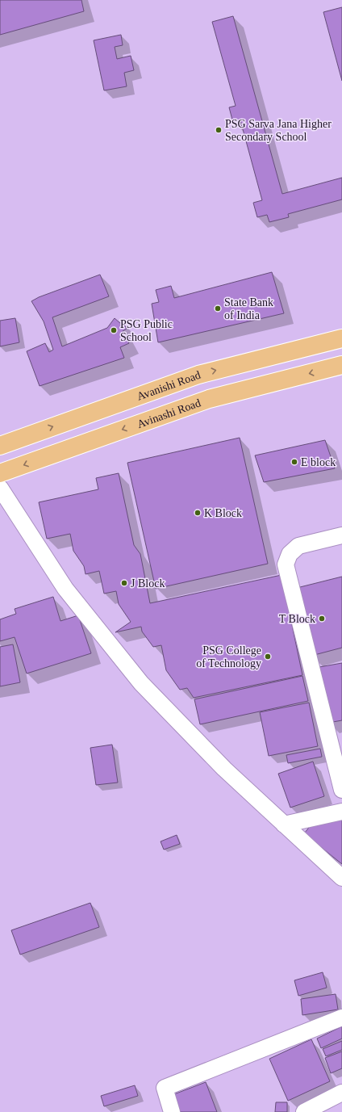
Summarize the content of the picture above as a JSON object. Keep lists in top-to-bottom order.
{
  "streets": {
    "main road": ["Avanishi Road", "Avinashi Road"]
  },
  "one_way": ["Avanishi Road", "Avinashi Road"],
  "places": [
    "PSG Sarva Jana Higher Secondary School",
    "State Bank of India",
    "PSG Public School",
    "E block",
    "K Block",
    "J Block",
    "T Block",
    "PSG College of Technology"
  ]
}
